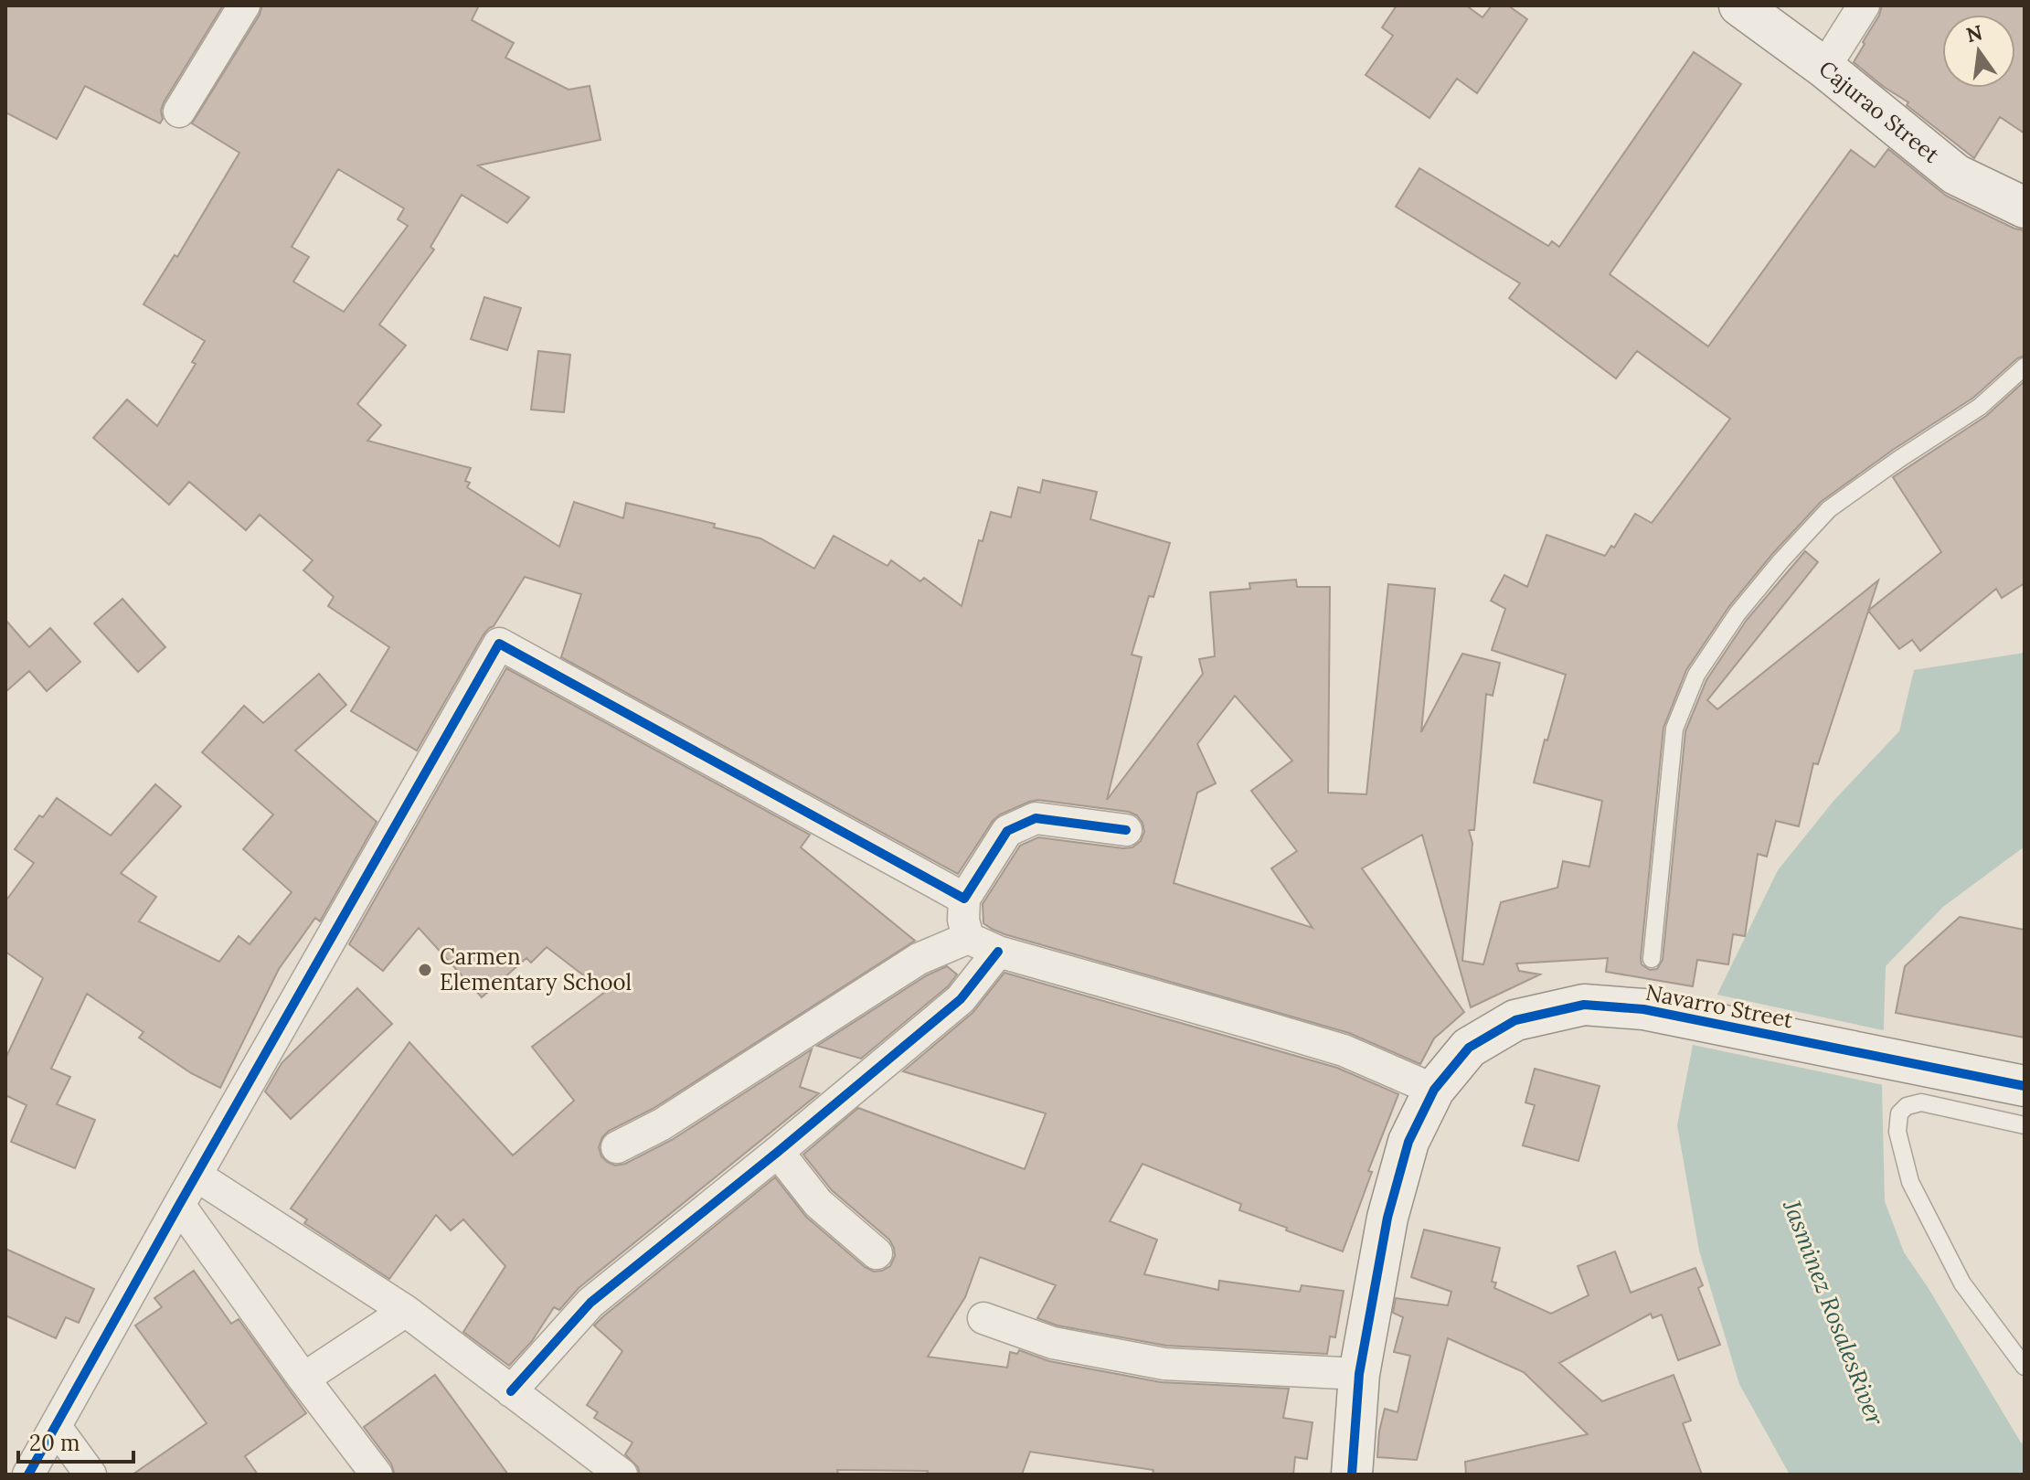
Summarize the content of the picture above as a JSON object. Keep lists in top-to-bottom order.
{
  "streets": {
    "street": ["Cajurao Street", "Navarro Street"]
  },
  "water": ["Jasminez RosalesRiver"],
  "places": ["Carmen Elementary School"],
  "scale_bar": "20 m",
  "north": "top"
}
